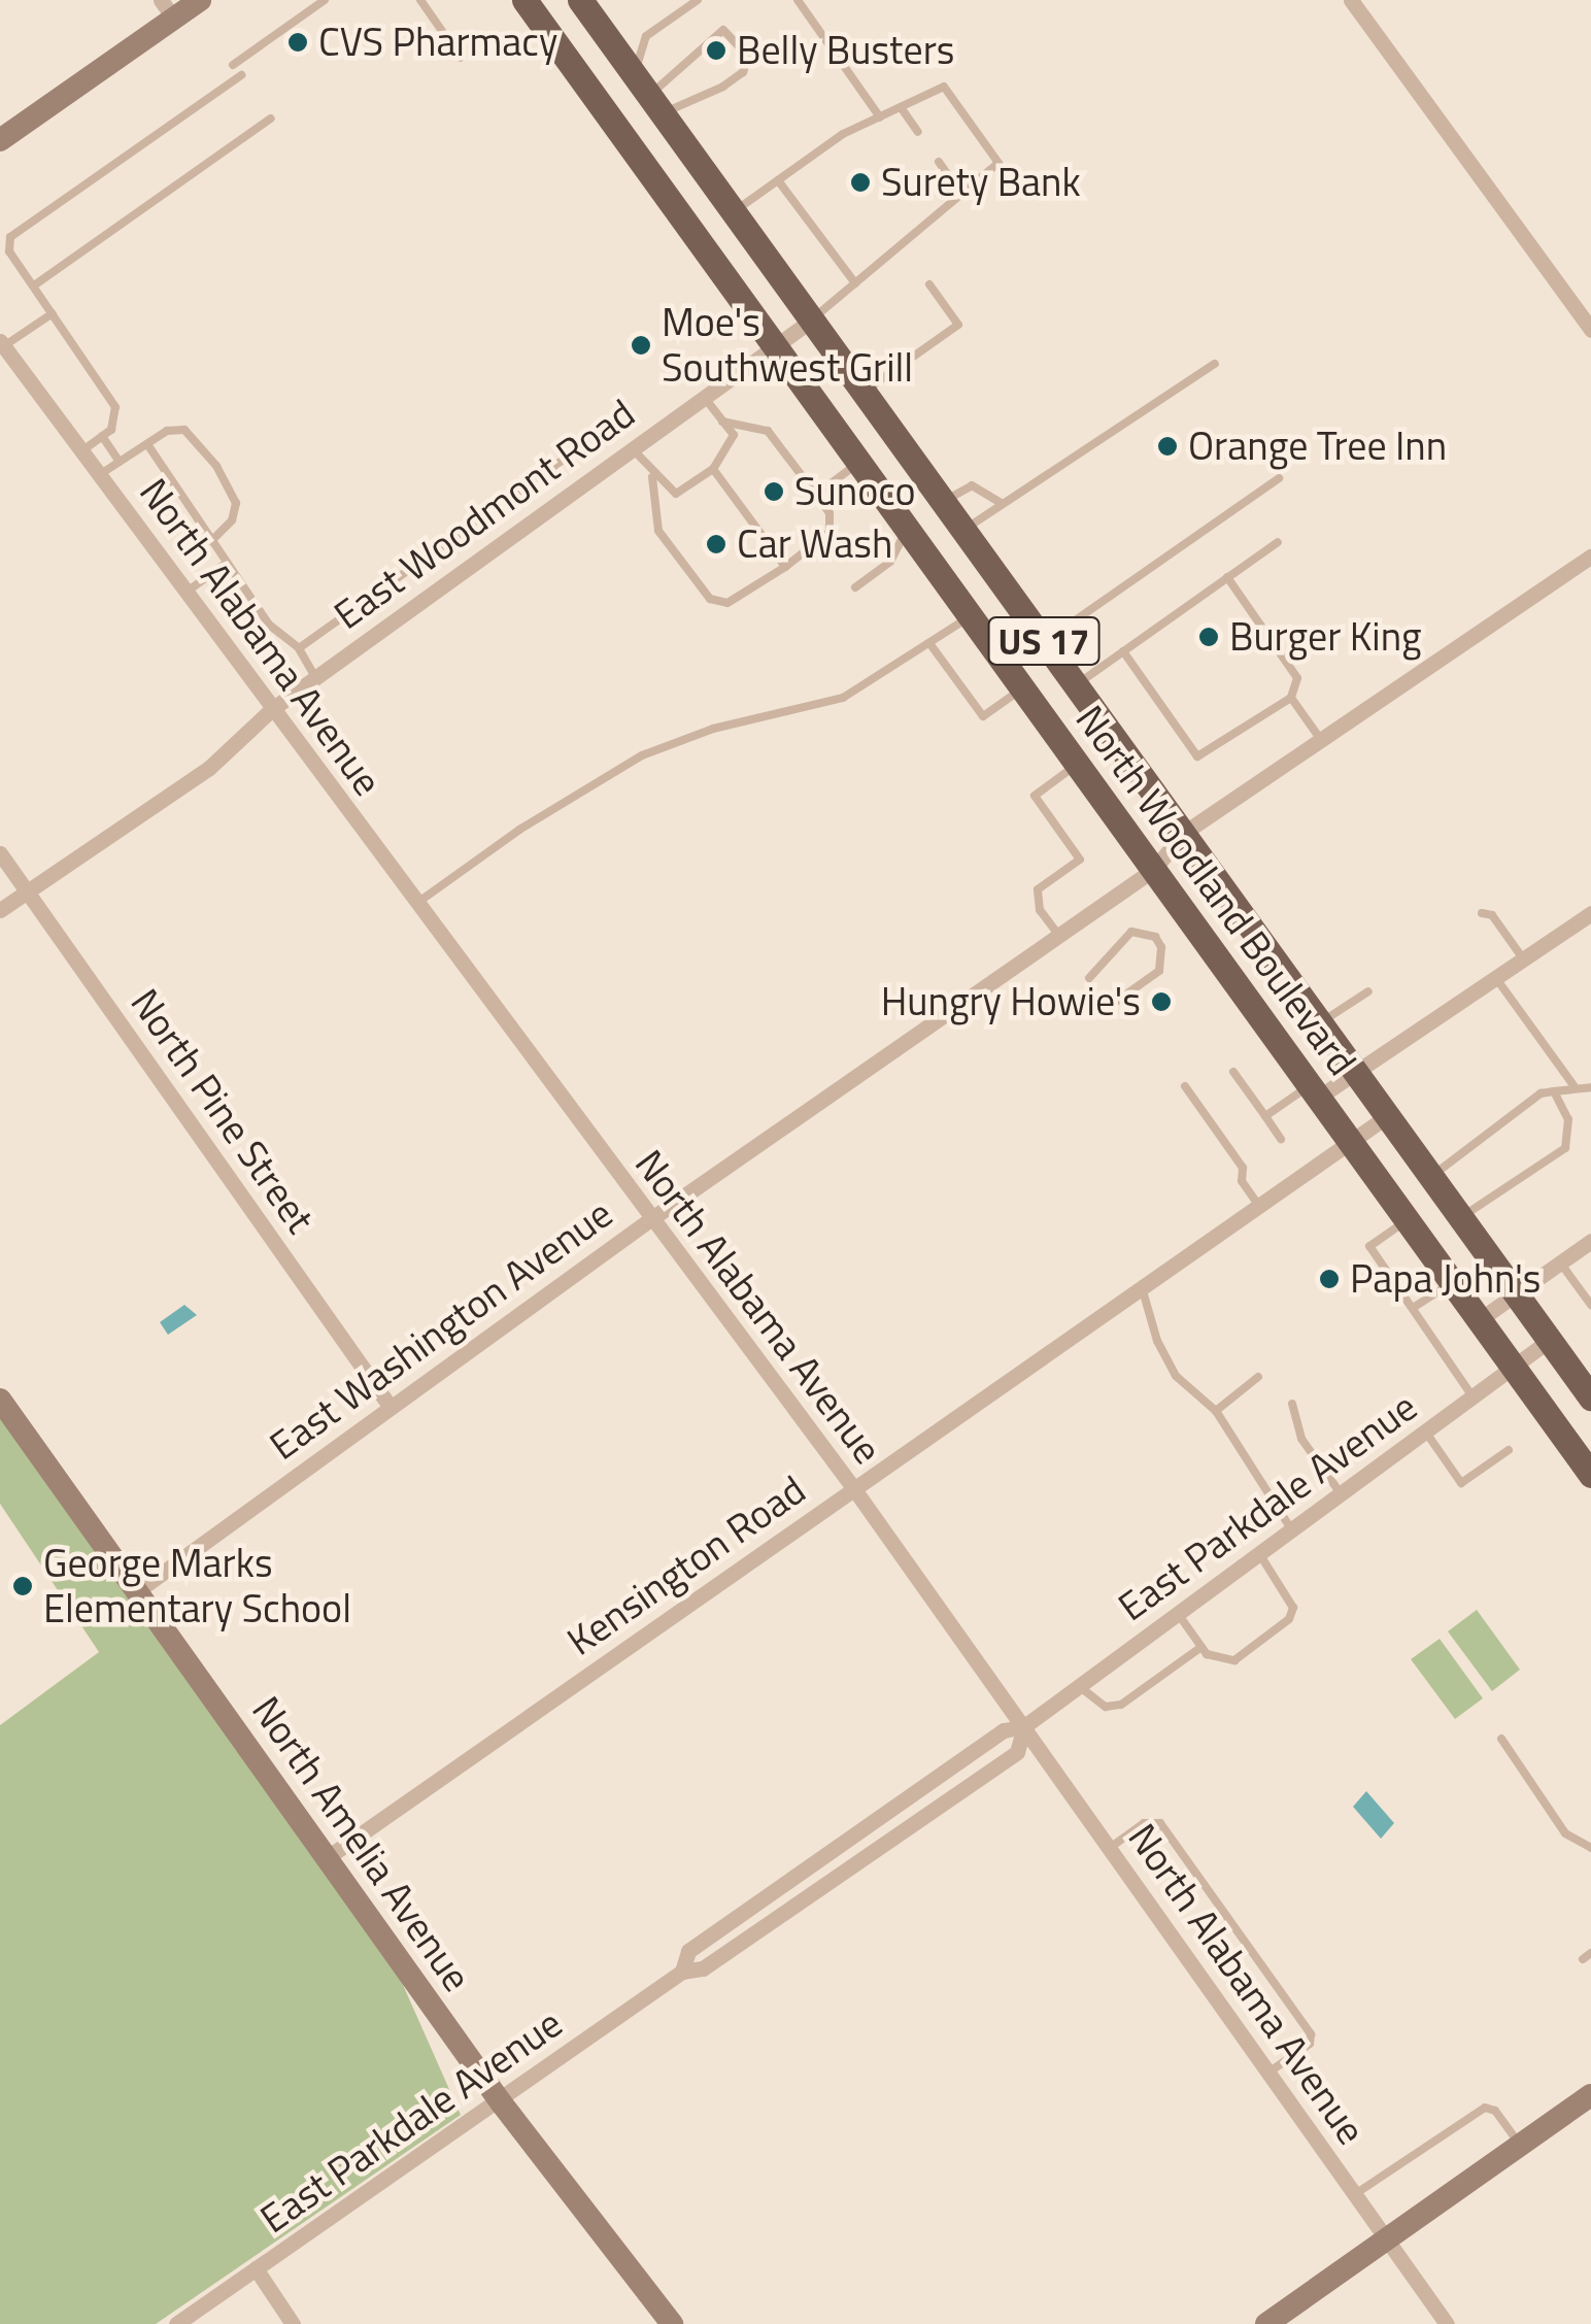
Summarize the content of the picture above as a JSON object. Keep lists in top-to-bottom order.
{
  "streets": {
    "main road": ["US 17", "North Woodland Boulevard", "North Amelia Avenue"],
    "street": [
      "East Woodmont Road",
      "North Alabama Avenue",
      "North Pine Street",
      "East Washington Avenue",
      "East Parkdale Avenue",
      "Kensington Road"
    ]
  },
  "crossings": [
    ["East Woodmont Road", "North Alabama Avenue"],
    ["East Woodmont Road", "North Woodland Boulevard"],
    ["East Woodmont Road", "North Pine Street"],
    ["North Alabama Avenue", "East Washington Avenue"],
    ["North Alabama Avenue", "East Parkdale Avenue"],
    ["North Alabama Avenue", "Kensington Road"],
    ["North Woodland Boulevard", "East Washington Avenue"],
    ["North Woodland Boulevard", "East Parkdale Avenue"],
    ["North Woodland Boulevard", "Kensington Road"],
    ["North Pine Street", "East Washington Avenue"],
    ["East Washington Avenue", "North Amelia Avenue"],
    ["East Parkdale Avenue", "North Amelia Avenue"],
    ["Kensington Road", "North Amelia Avenue"]
  ],
  "places": [
    "CVS Pharmacy",
    "Belly Busters",
    "Surety Bank",
    "Moe's Southwest Grill",
    "Orange Tree Inn",
    "Sunoco",
    "Car Wash",
    "Burger King",
    "Hungry Howie's",
    "Papa John's",
    "George Marks Elementary School"
  ]
}
